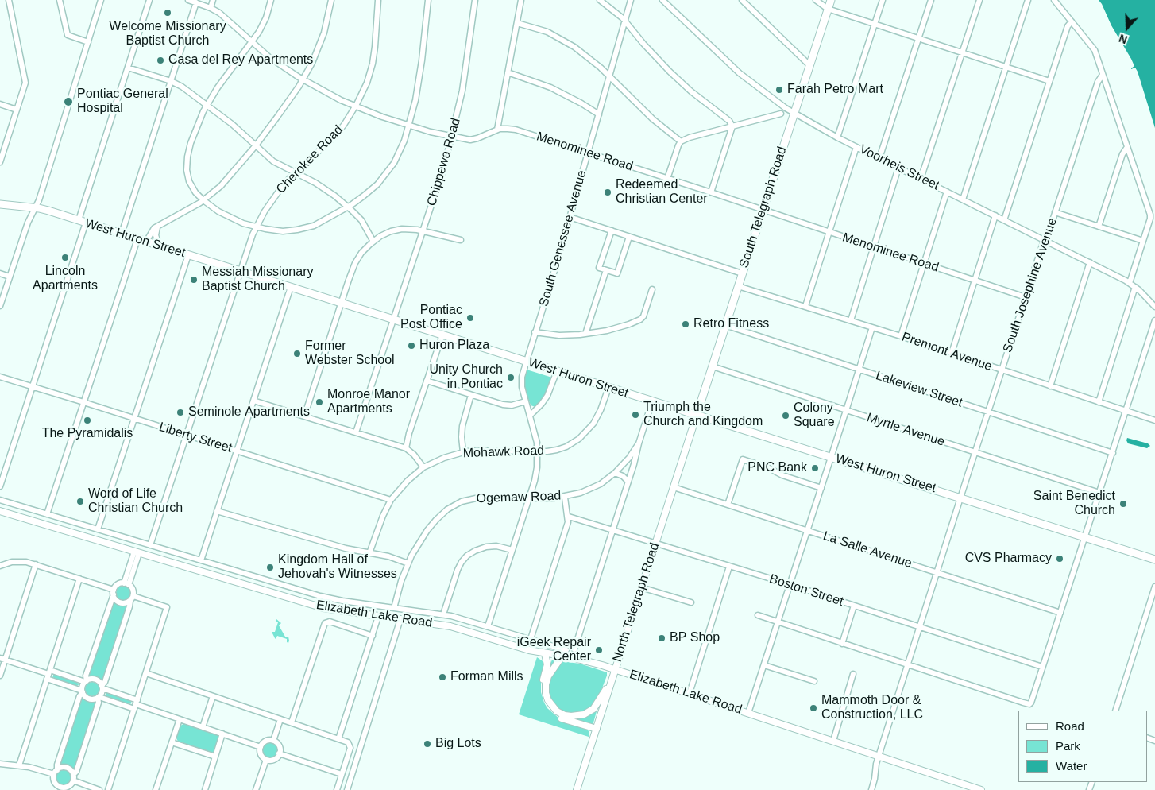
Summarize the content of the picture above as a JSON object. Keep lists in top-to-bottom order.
{
  "streets": {
    "highway": ["South Telegraph Road", "West Huron Street"],
    "main road": ["North Telegraph Road", "Elizabeth Lake Road"],
    "street": [
      "Menominee Road",
      "Cherokee Road",
      "Chippewa Road",
      "Voorheis Street",
      "South Genessee Avenue",
      "South Josephine Avenue",
      "Premont Avenue",
      "Lakeview Street",
      "Myrtle Avenue",
      "Liberty Street",
      "Mohawk Road",
      "Ogemaw Road",
      "La Salle Avenue",
      "Boston Street"
    ]
  },
  "crossings": [
    ["Menominee Road", "Cherokee Road"],
    ["Menominee Road", "Chippewa Road"],
    ["Menominee Road", "South Telegraph Road"],
    ["Menominee Road", "South Genessee Avenue"],
    ["Menominee Road", "South Josephine Avenue"],
    ["Cherokee Road", "West Huron Street"],
    ["Cherokee Road", "Liberty Street"],
    ["Cherokee Road", "Elizabeth Lake Road"],
    ["Chippewa Road", "West Huron Street"],
    ["Voorheis Street", "South Telegraph Road"],
    ["Voorheis Street", "South Josephine Avenue"],
    ["South Telegraph Road", "West Huron Street"],
    ["South Telegraph Road", "Premont Avenue"],
    ["South Telegraph Road", "Lakeview Street"],
    ["South Telegraph Road", "Myrtle Avenue"],
    ["South Telegraph Road", "North Telegraph Road"],
    ["West Huron Street", "South Genessee Avenue"],
    ["West Huron Street", "South Josephine Avenue"],
    ["West Huron Street", "Mohawk Road"],
    ["West Huron Street", "North Telegraph Road"],
    ["South Genessee Avenue", "Mohawk Road"],
    ["South Genessee Avenue", "Ogemaw Road"],
    ["South Genessee Avenue", "Elizabeth Lake Road"],
    ["South Josephine Avenue", "Premont Avenue"],
    ["South Josephine Avenue", "Lakeview Street"],
    ["South Josephine Avenue", "Myrtle Avenue"],
    ["South Josephine Avenue", "La Salle Avenue"],
    ["South Josephine Avenue", "Boston Street"],
    ["South Josephine Avenue", "Elizabeth Lake Road"],
    ["Liberty Street", "Mohawk Road"],
    ["Ogemaw Road", "Elizabeth Lake Road"],
    ["La Salle Avenue", "North Telegraph Road"],
    ["Boston Street", "North Telegraph Road"],
    ["North Telegraph Road", "Elizabeth Lake Road"]
  ],
  "places": [
    "Welcome Missionary Baptist Church",
    "Casa del Rey Apartments",
    "Farah Petro Mart",
    "Pontiac General Hospital",
    "Redeemed Christian Center",
    "Lincoln Apartments",
    "Messiah Missionary Baptist Church",
    "Pontiac Post Office",
    "Retro Fitness",
    "Huron Plaza",
    "Former Webster School",
    "Unity Church in Pontiac",
    "Monroe Manor Apartments",
    "Seminole Apartments",
    "Triumph the Church and Kingdom",
    "Colony Square",
    "The Pyramidalis",
    "PNC Bank",
    "Word of Life Christian Church",
    "Saint Benedict Church",
    "CVS Pharmacy",
    "Kingdom Hall of Jehovah's Witnesses",
    "BP Shop",
    "iGeek Repair Center",
    "Forman Mills",
    "Mammoth Door & Construction, LLC",
    "Big Lots"
  ],
  "legend": ["Road", "Park", "Water"],
  "north": "bottom"
}
